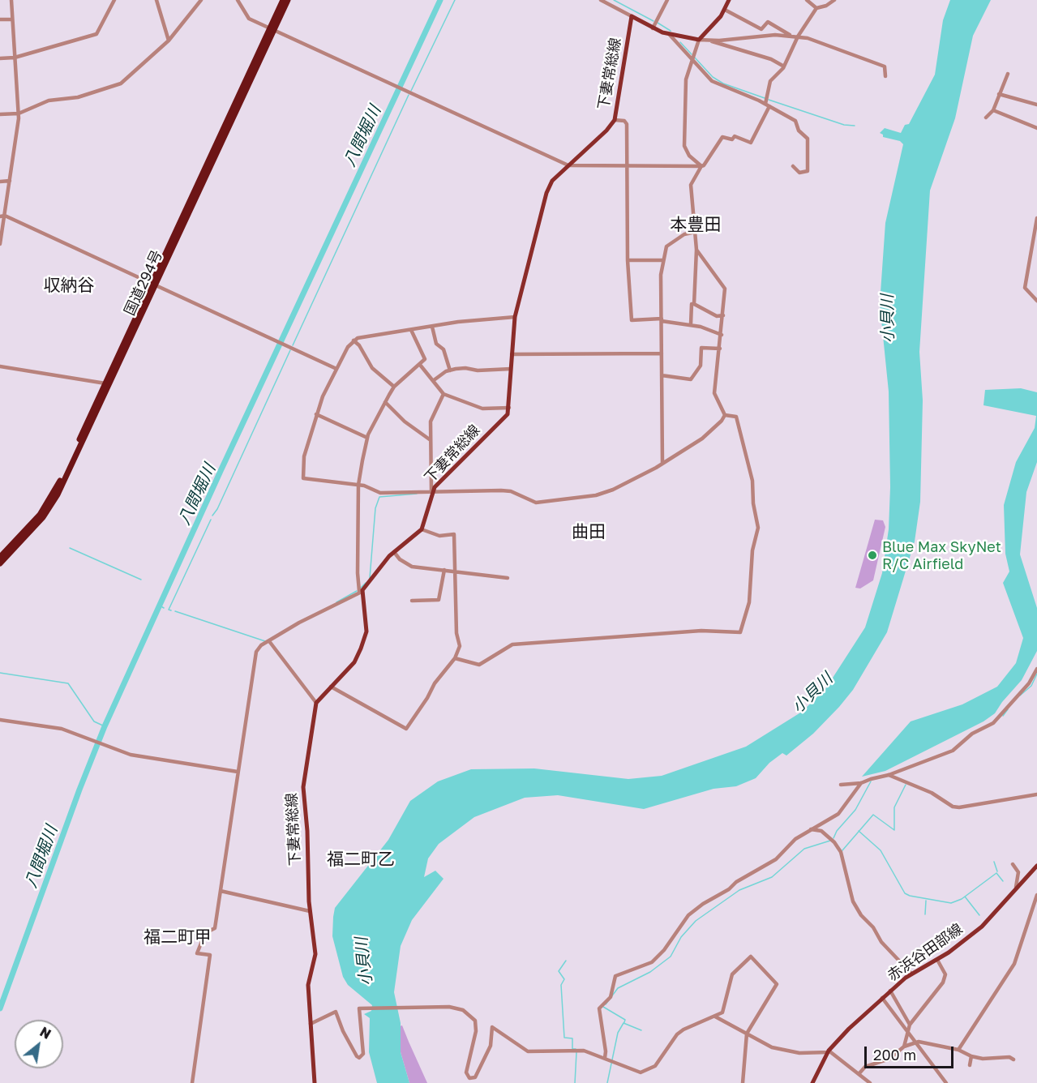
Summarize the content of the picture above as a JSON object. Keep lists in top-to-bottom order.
{
  "streets": {
    "highway": ["国道294号"],
    "main road": ["下妻常総線", "赤浜谷田部線"]
  },
  "districts": [
    "本豊田",
    "収納谷",
    "曲田",
    "福二町乙",
    "福二町甲"
  ],
  "water": ["八間堀川", "小貝川"],
  "places": ["Blue Max SkyNet R/C Airfield"],
  "scale_bar": "200 m",
  "north": "top right"
}
